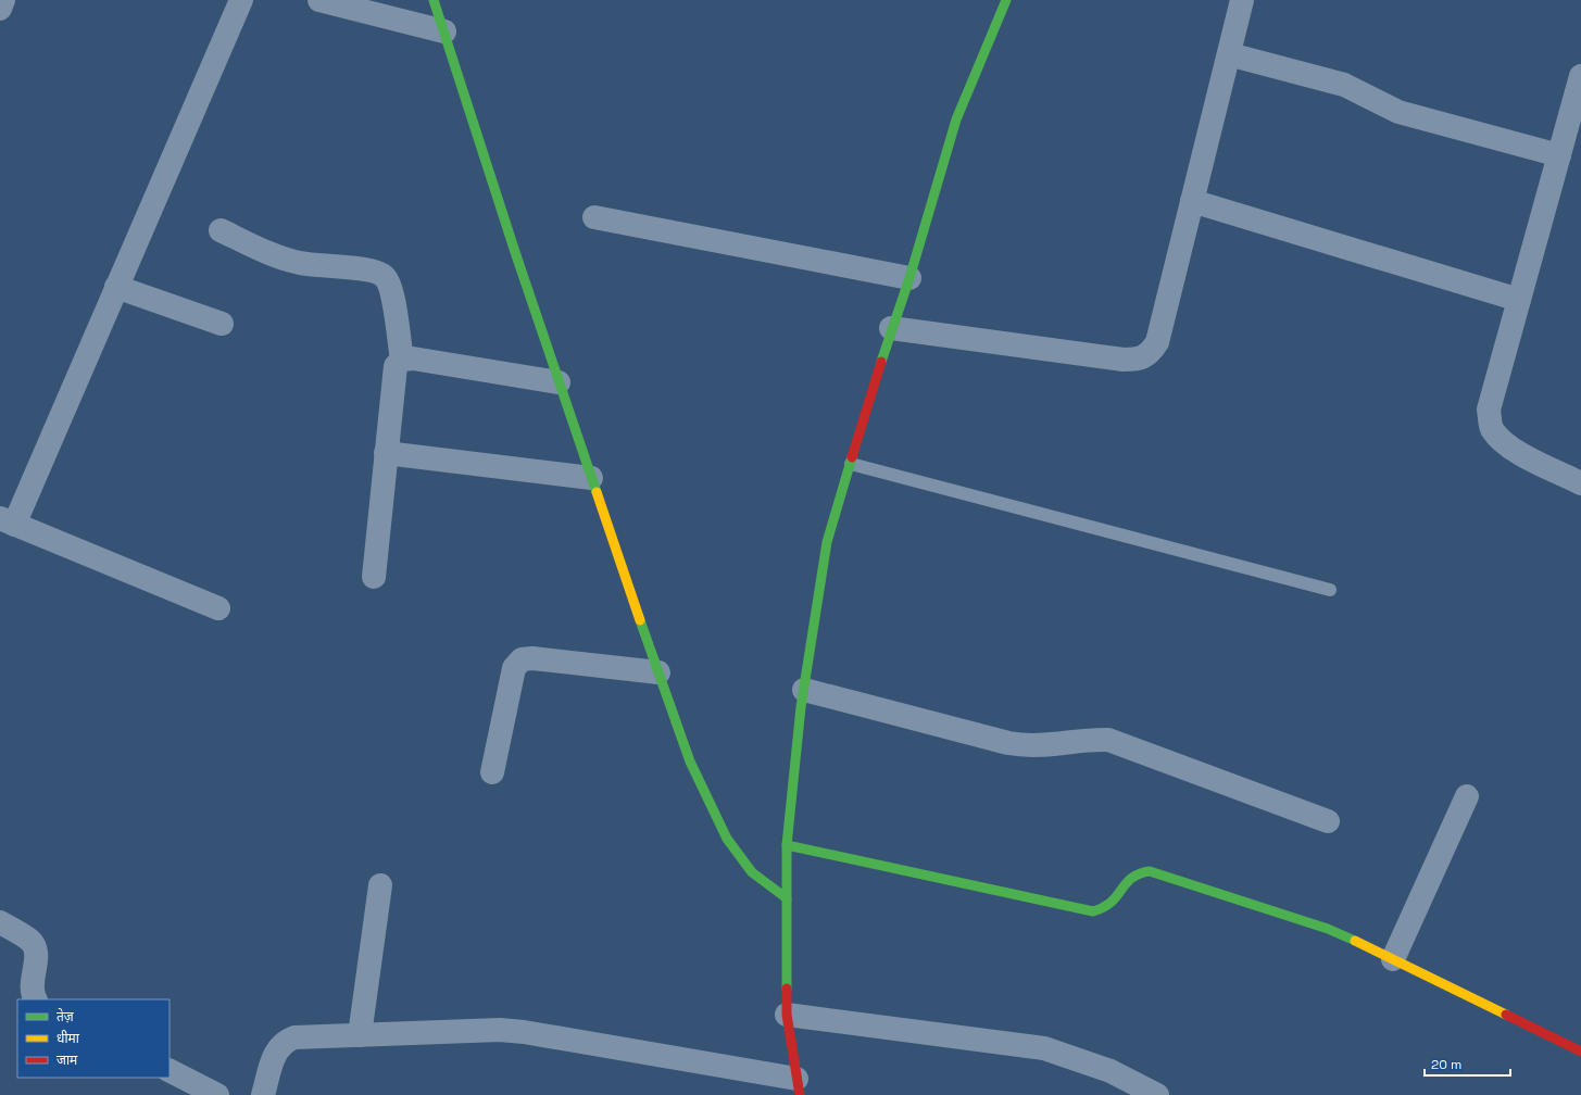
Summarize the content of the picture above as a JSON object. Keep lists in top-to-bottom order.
{
  "legend": ["तेज़", "धीमा", "जाम"],
  "scale_bar": "20 m"
}
